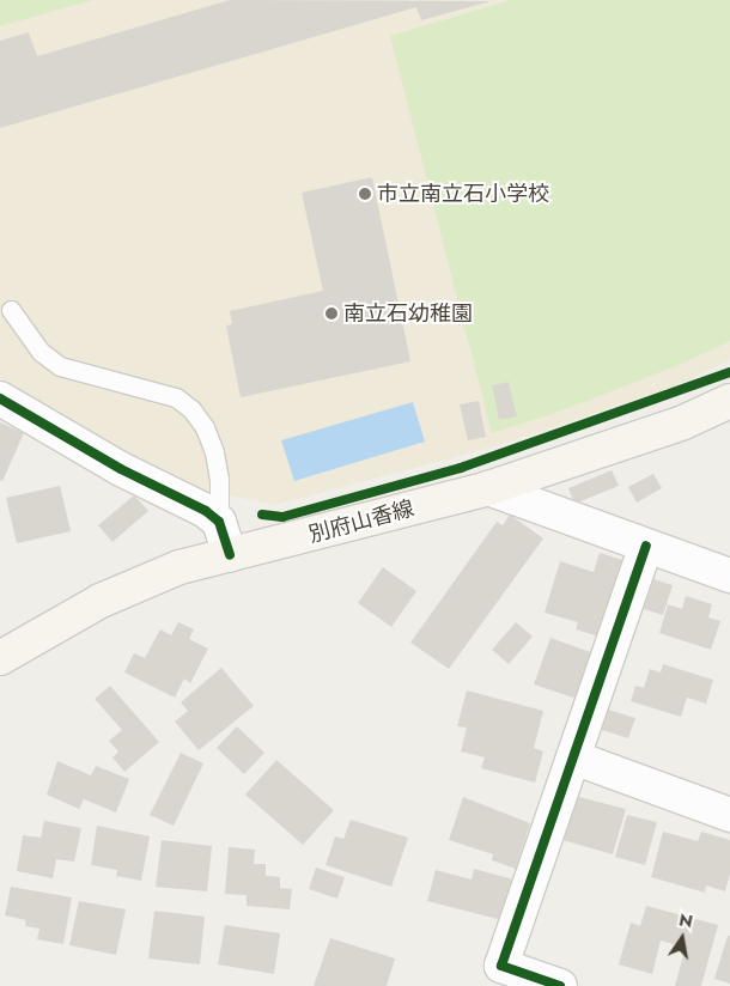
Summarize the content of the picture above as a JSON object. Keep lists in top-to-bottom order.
{
  "streets": {
    "main road": ["別府山香線"]
  },
  "places": ["市立南立石小学校", "南立石幼稚園"],
  "north": "top"
}
